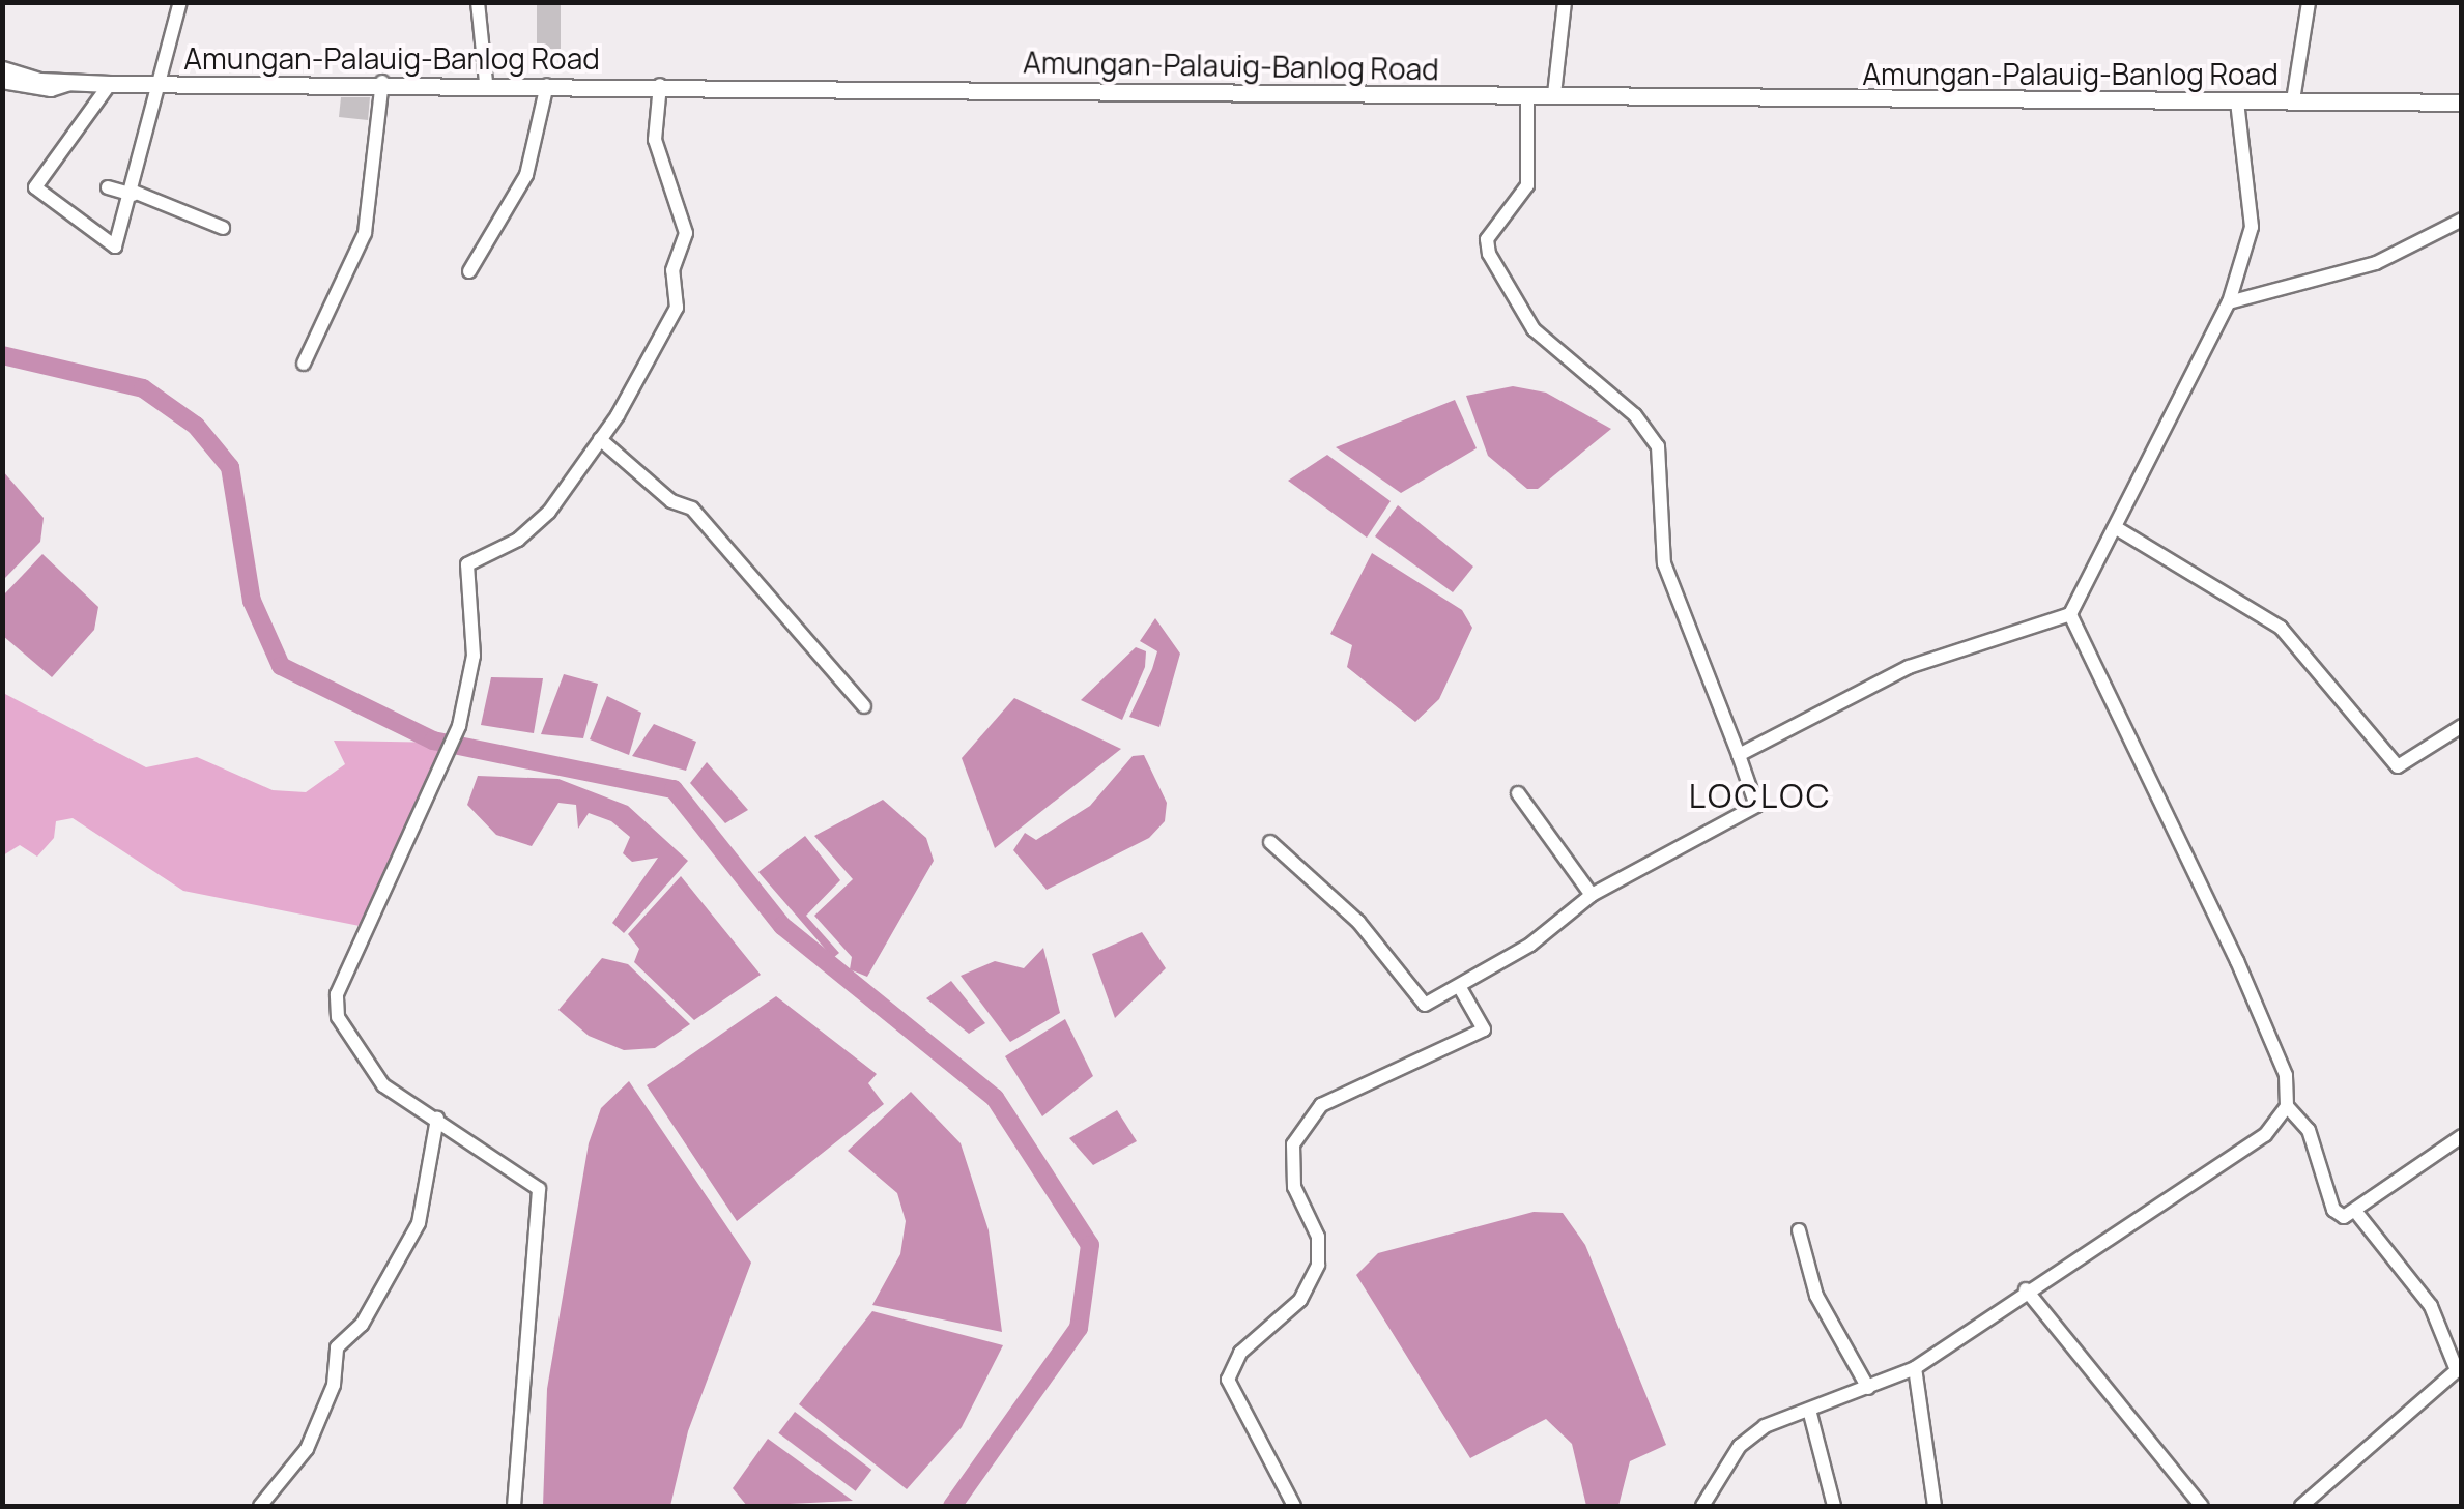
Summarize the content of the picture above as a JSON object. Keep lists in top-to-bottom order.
{
  "streets": {
    "main road": ["Amungan-Palauig-Banlog Road"]
  },
  "districts": ["LOCLOC"]
}
